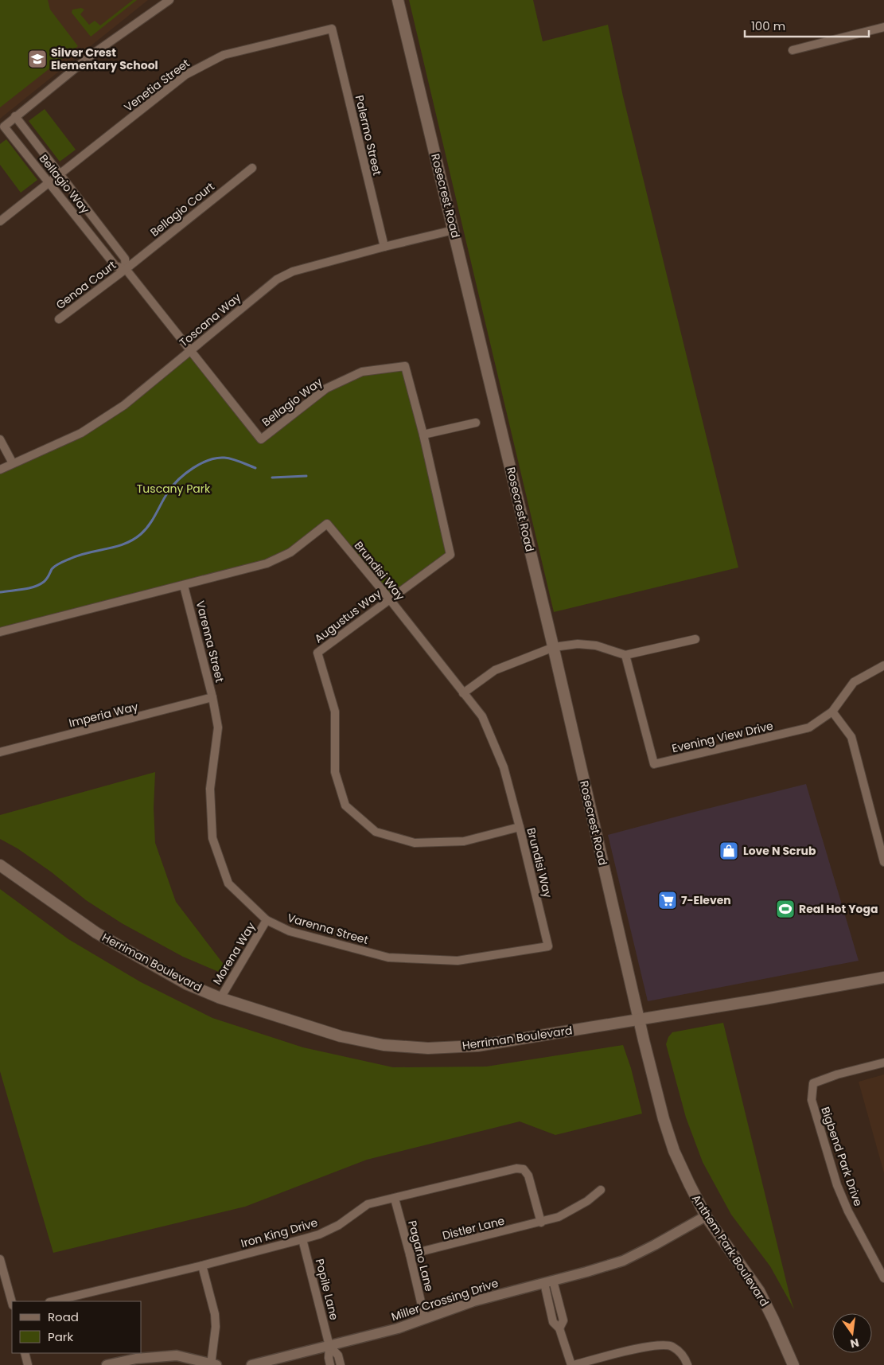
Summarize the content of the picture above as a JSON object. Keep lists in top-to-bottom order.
{
  "streets": {
    "main road": ["Rosecrest Road", "Herriman Boulevard", "Anthem Park Boulevard"],
    "street": [
      "Venetia Street",
      "Palermo Street",
      "Bellagio Way",
      "Bellagio Court",
      "Genoa Court",
      "Toscana Way",
      "Brundisi Way",
      "Augustus Way",
      "Varenna Street",
      "Imperia Way",
      "Evening View Drive",
      "Morena Way",
      "Bigbend Park Drive",
      "Distler Lane",
      "Iron King Drive",
      "Pagano Lane",
      "Popile Lane",
      "Miller Crossing Drive"
    ]
  },
  "crossings": [
    ["Venetia Street", "Palermo Street"],
    ["Venetia Street", "Bellagio Way"],
    ["Palermo Street", "Toscana Way"],
    ["Bellagio Way", "Bellagio Court"],
    ["Bellagio Way", "Genoa Court"],
    ["Bellagio Way", "Toscana Way"],
    ["Bellagio Way", "Augustus Way"],
    ["Rosecrest Road", "Toscana Way"],
    ["Rosecrest Road", "Herriman Boulevard"],
    ["Rosecrest Road", "Anthem Park Boulevard"],
    ["Bellagio Court", "Genoa Court"],
    ["Brundisi Way", "Augustus Way"],
    ["Brundisi Way", "Varenna Street"],
    ["Varenna Street", "Imperia Way"],
    ["Varenna Street", "Morena Way"],
    ["Morena Way", "Herriman Boulevard"],
    ["Herriman Boulevard", "Anthem Park Boulevard"],
    ["Distler Lane", "Iron King Drive"],
    ["Distler Lane", "Pagano Lane"],
    ["Iron King Drive", "Pagano Lane"],
    ["Iron King Drive", "Popile Lane"],
    ["Anthem Park Boulevard", "Miller Crossing Drive"],
    ["Pagano Lane", "Miller Crossing Drive"],
    ["Popile Lane", "Miller Crossing Drive"]
  ],
  "parks": ["Tuscany Park"],
  "places": {
    "school or university": ["Silver Crest Elementary School"],
    "shop": ["Love N Scrub"],
    "supermarket": ["7-Eleven"],
    "sports": ["Real Hot Yoga"]
  },
  "legend": ["Road", "Park"],
  "scale_bar": "100 m",
  "north": "bottom"
}
